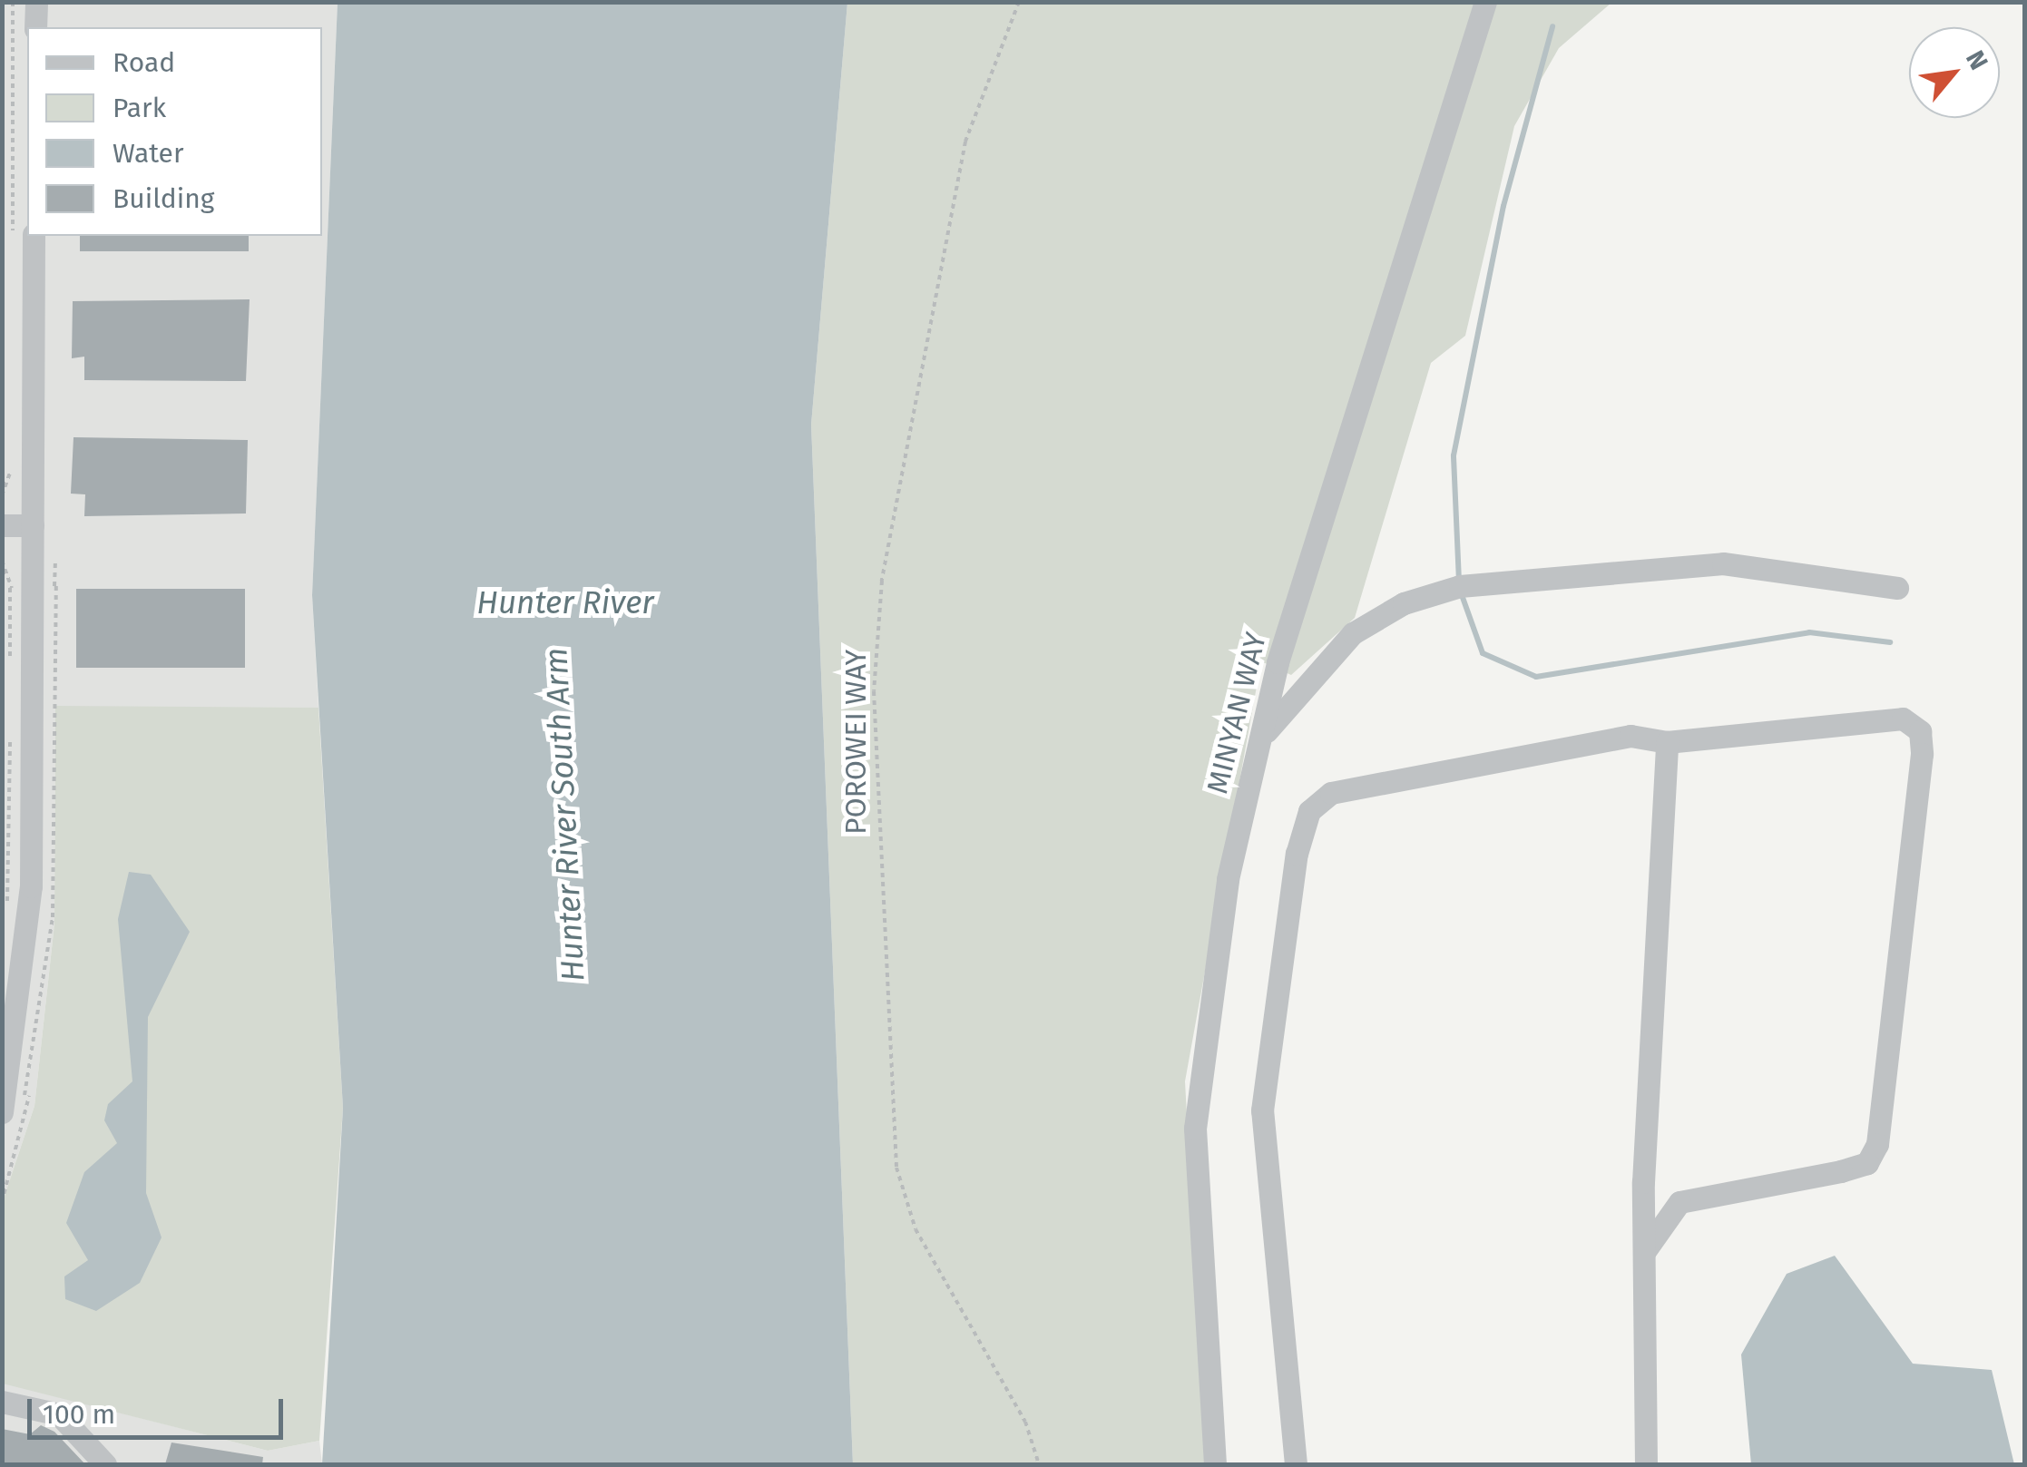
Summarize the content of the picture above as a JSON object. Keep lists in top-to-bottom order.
{
  "streets": {
    "street": ["MINYAN WAY"],
    "path": ["POROWEI WAY"]
  },
  "water": ["Hunter River", "Hunter River South Arm"],
  "legend": [
    "Road",
    "Park",
    "Water",
    "Building"
  ],
  "scale_bar": "100 m",
  "north": "top right"
}
